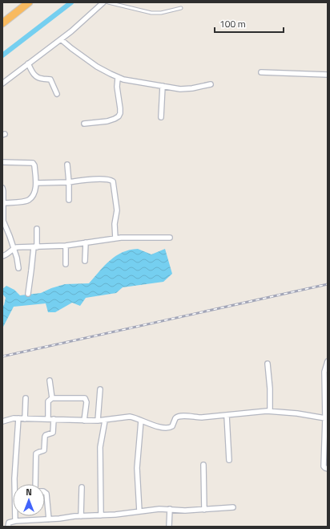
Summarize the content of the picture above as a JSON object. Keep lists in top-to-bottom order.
{
  "scale_bar": "100 m",
  "north": "top"
}
